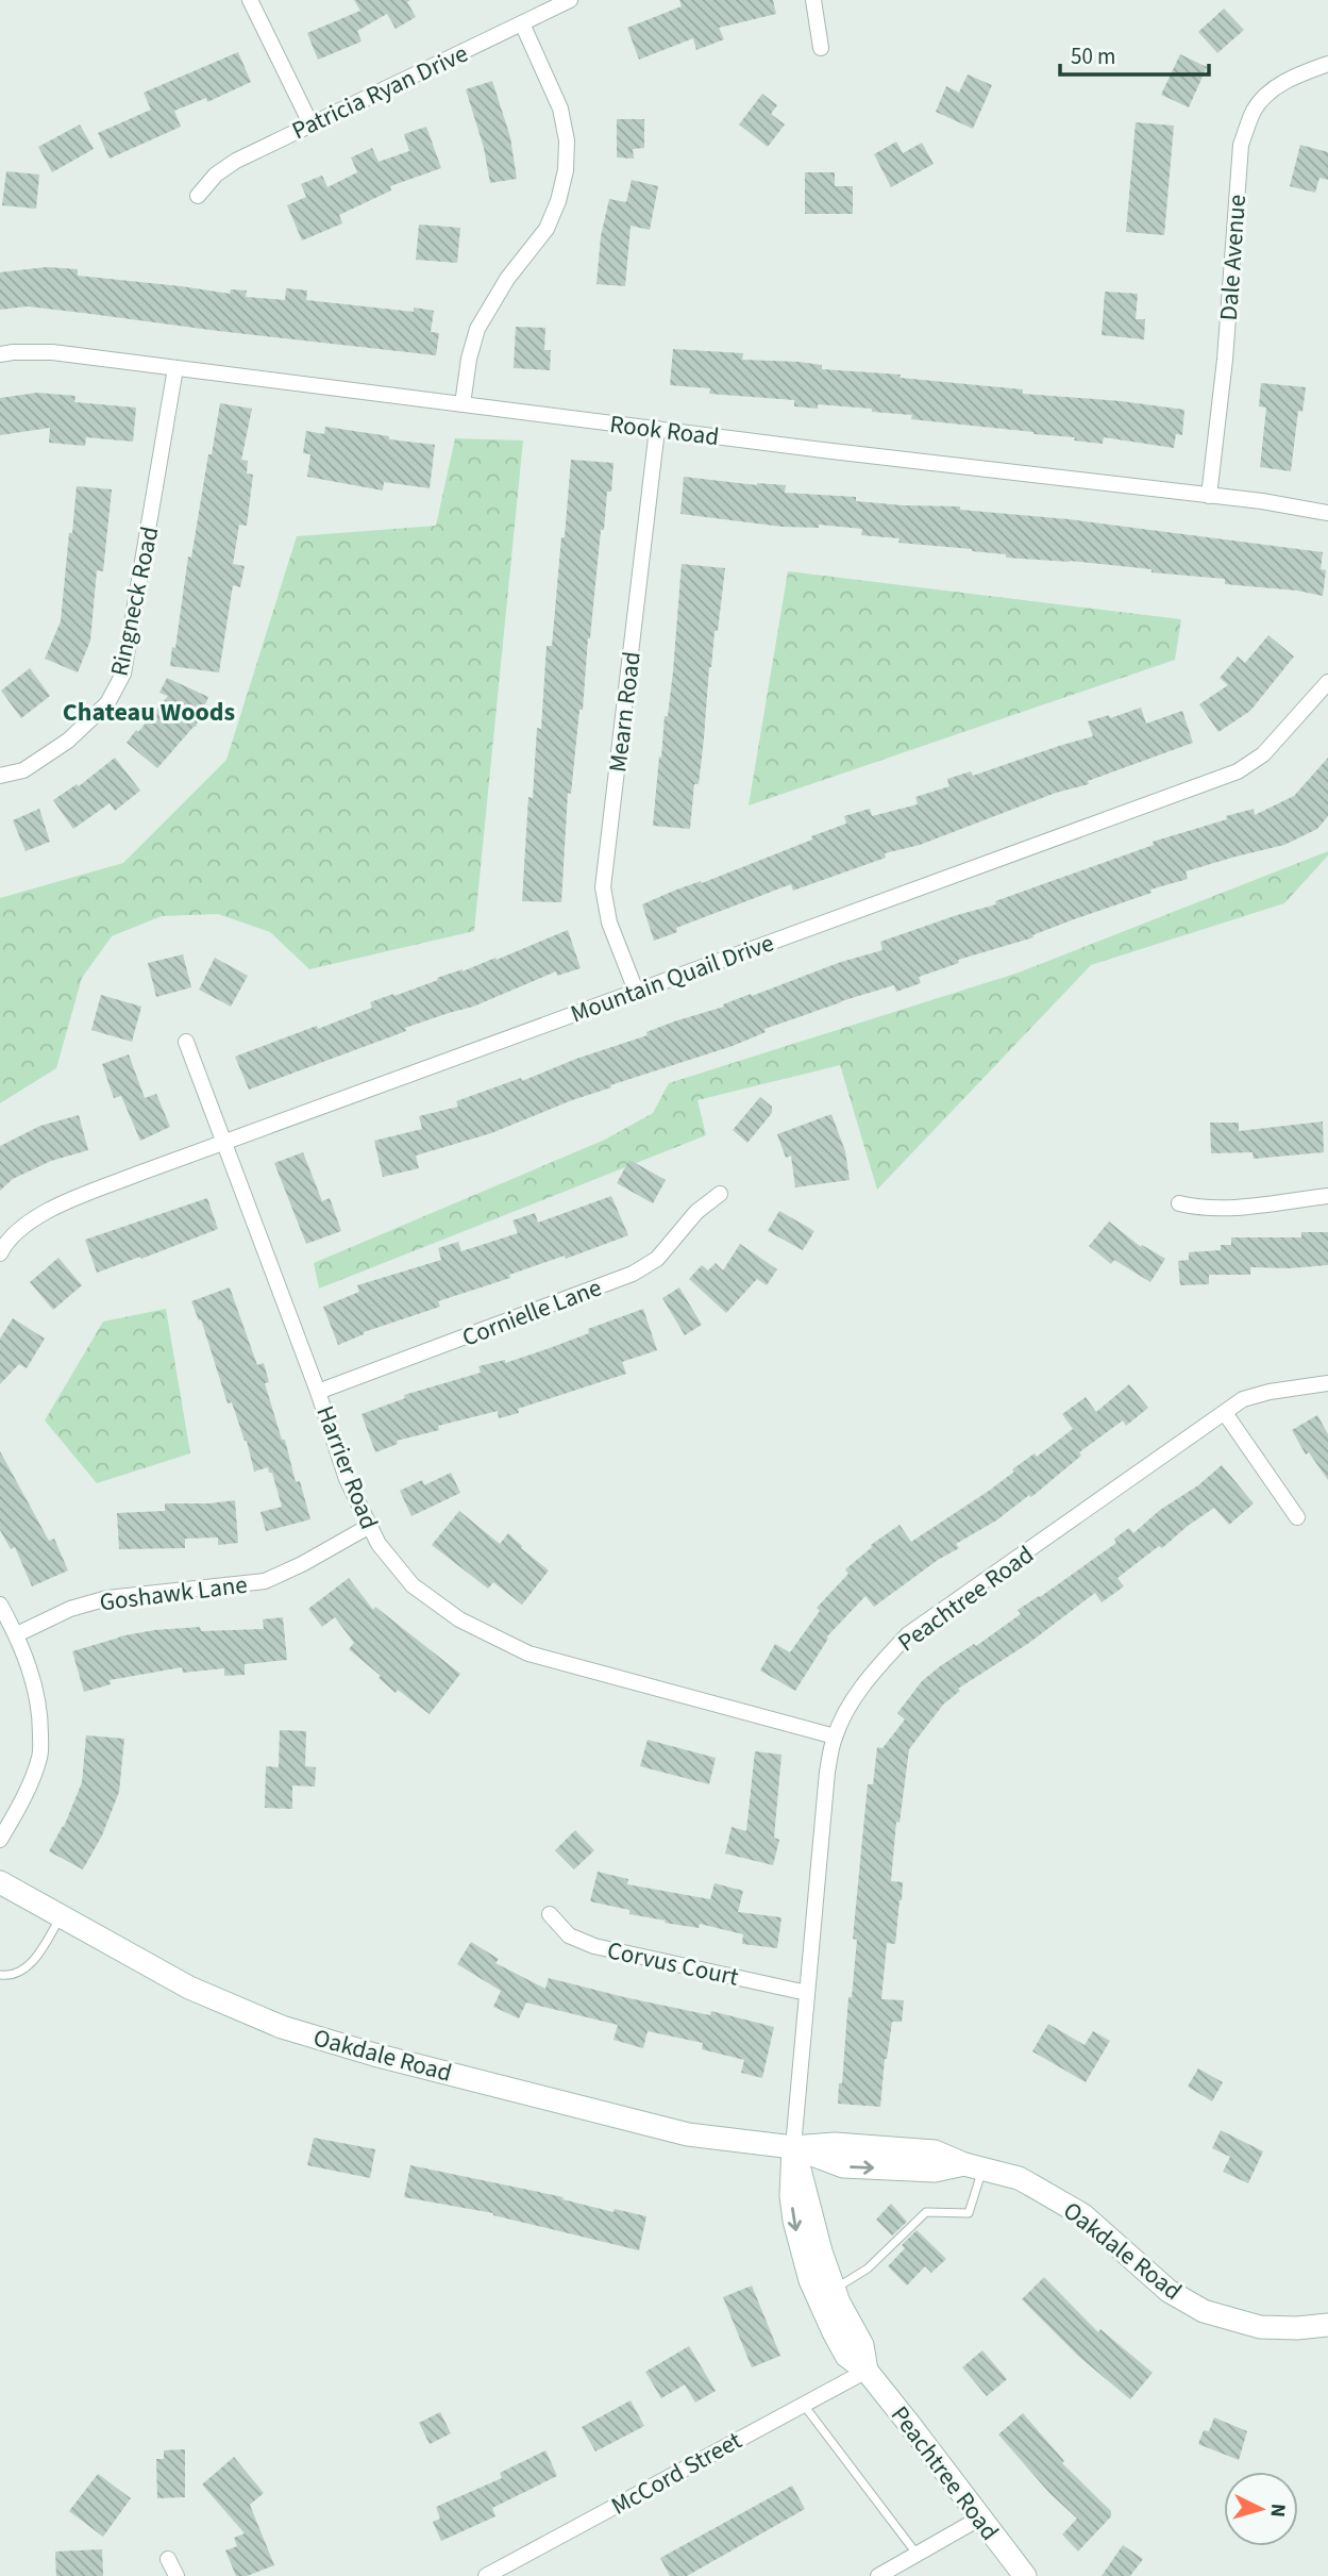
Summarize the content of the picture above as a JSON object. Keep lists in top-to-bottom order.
{
  "streets": {
    "main road": ["Peachtree Road", "Oakdale Road"],
    "street": [
      "Patricia Ryan Drive",
      "Dale Avenue",
      "Rook Road",
      "Ringneck Road",
      "Mearn Road",
      "Mountain Quail Drive",
      "Cornielle Lane",
      "Harrier Road",
      "Goshawk Lane",
      "Corvus Court",
      "McCord Street"
    ]
  },
  "crossings": [
    ["Dale Avenue", "Rook Road"],
    ["Rook Road", "Ringneck Road"],
    ["Rook Road", "Mearn Road"],
    ["Mearn Road", "Mountain Quail Drive"],
    ["Mountain Quail Drive", "Harrier Road"],
    ["Cornielle Lane", "Harrier Road"],
    ["Harrier Road", "Goshawk Lane"],
    ["Harrier Road", "Peachtree Road"],
    ["Peachtree Road", "Corvus Court"],
    ["Peachtree Road", "Oakdale Road"],
    ["Peachtree Road", "McCord Street"]
  ],
  "districts": ["Chateau Woods"],
  "scale_bar": "50 m",
  "north": "right"
}
